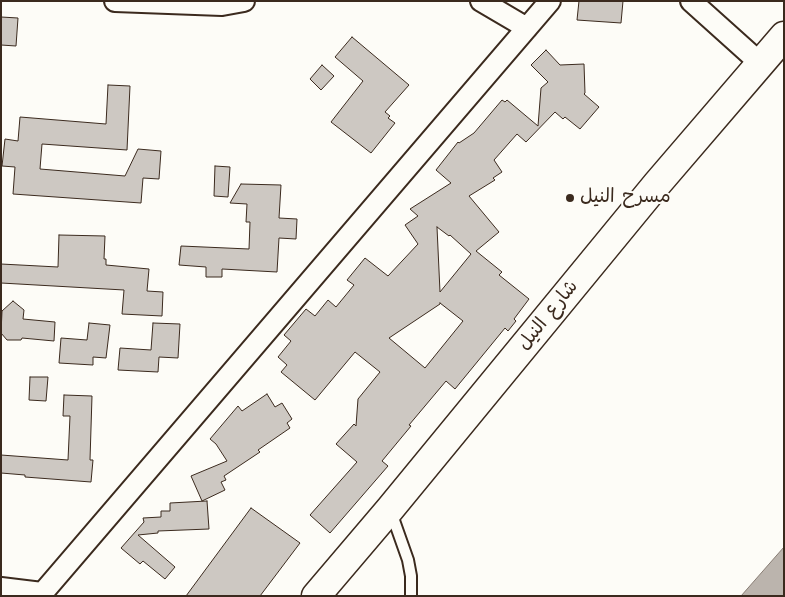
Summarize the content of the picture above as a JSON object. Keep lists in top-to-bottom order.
{
  "streets": {
    "main road": ["شارع النيل"]
  },
  "places": ["مسرح النيل"]
}
